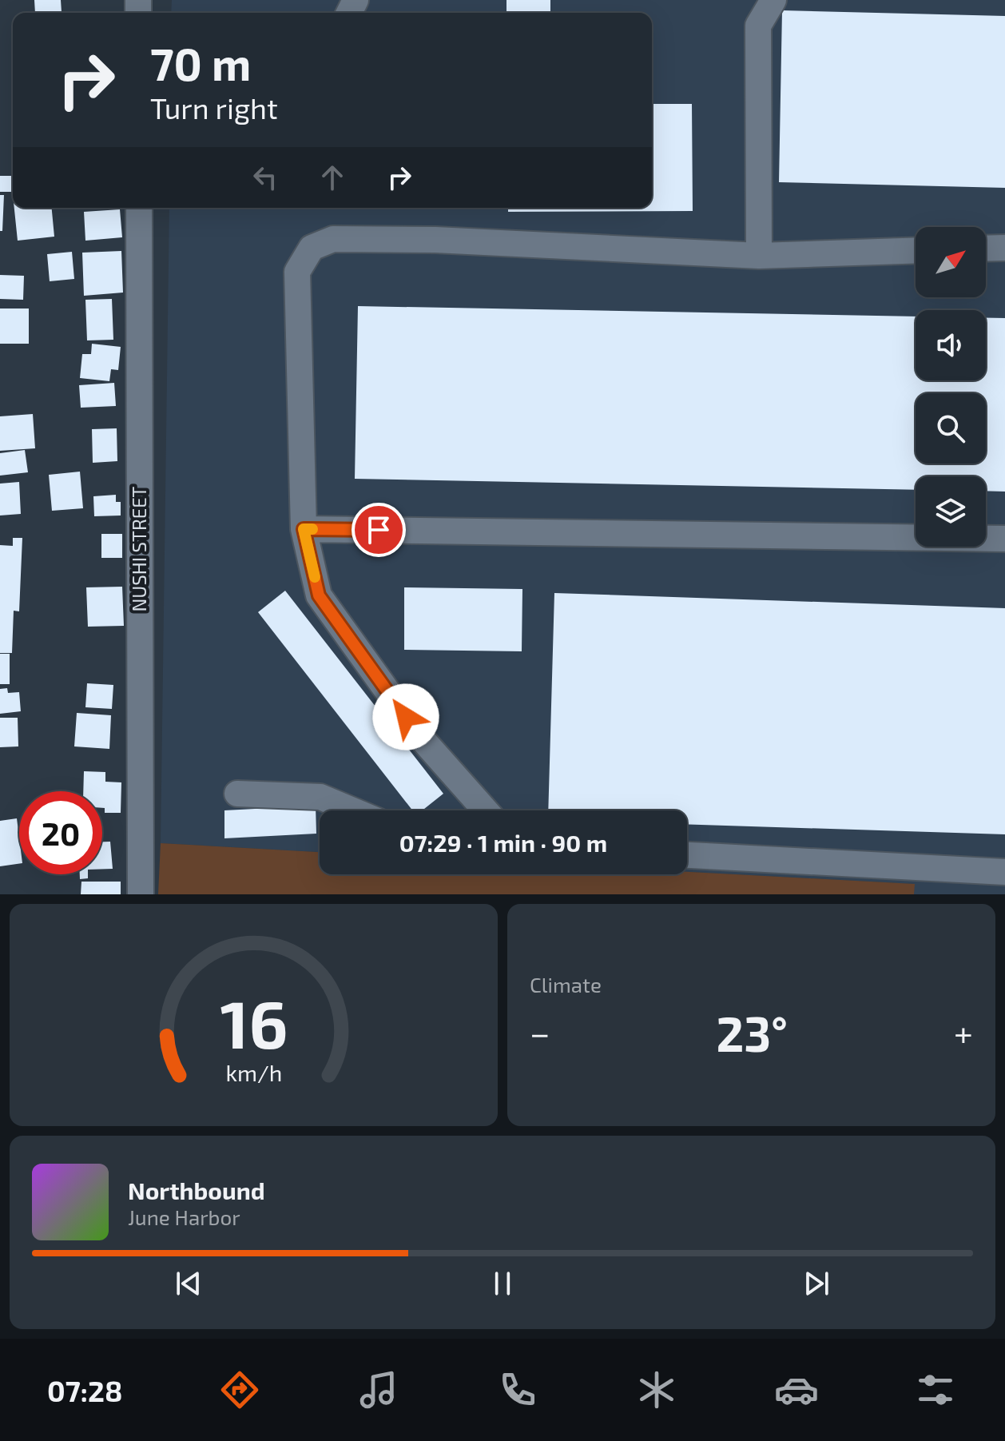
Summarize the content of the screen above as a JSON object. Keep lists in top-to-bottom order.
{
  "streets": {
    "street": ["NUSHI STREET"]
  },
  "north": "top right",
  "page": {
    "turn": ["70 m", "Turn right"],
    "limit": "20",
    "trip": "07:29 · 1 min · 90 m",
    "tile": "Climate",
    "heat": ["−", "23°", "+"],
    "song": ["Northbound", "June Harbor"],
    "tabs": "07:28",
    "gauge": ["16", "km/h"]
  }
}
